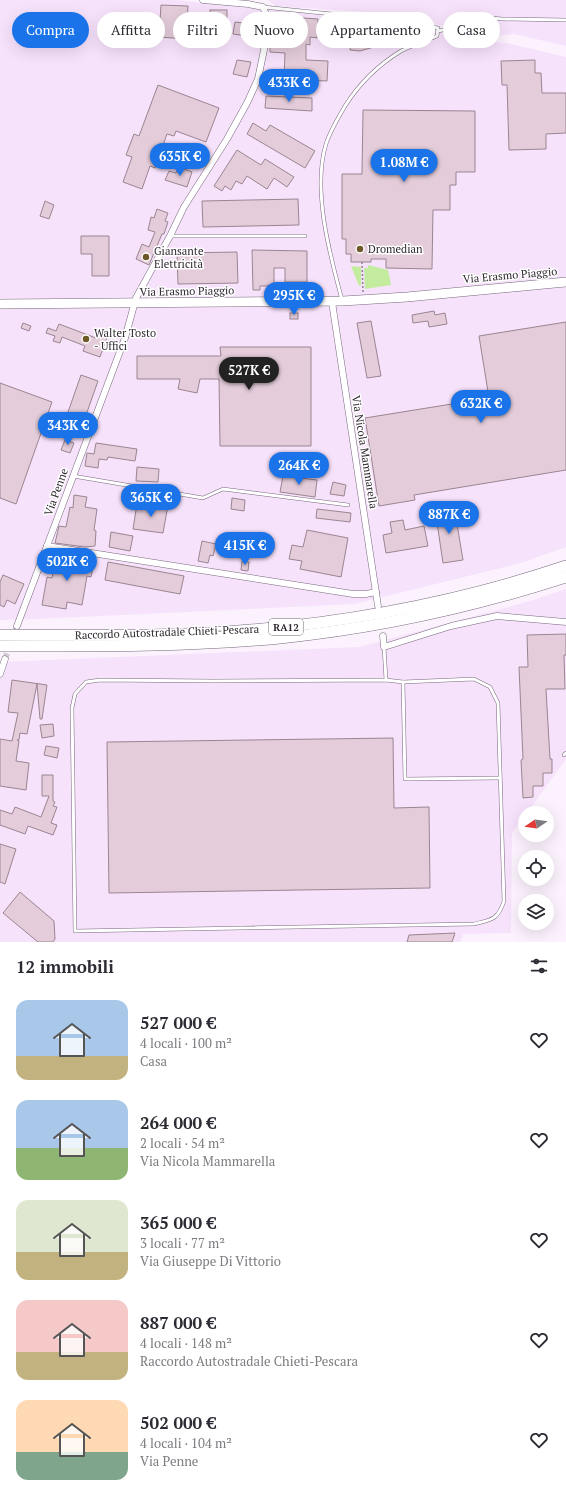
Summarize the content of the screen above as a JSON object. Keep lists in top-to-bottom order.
{
  "streets": {
    "highway": ["RA12", "Raccordo Autostradale Chieti-Pescara"],
    "street": ["Via Erasmo Piaggio", "Via Nicola Mammarella", "Via Penne"]
  },
  "crossings": [
    ["Via Erasmo Piaggio", "Via Nicola Mammarella"],
    ["Via Erasmo Piaggio", "Via Penne"]
  ],
  "places": ["Dromedian", "Giansante Elettricità", "Walter Tosto - Uffici"],
  "north": "left",
  "page": {
    "chip": [
      "Compra",
      "Affitta",
      "Filtri",
      "Nuovo",
      "Appartamento",
      "Casa"
    ],
    "price": [
      "433K €",
      "635K €",
      "1.08M €",
      "295K €",
      "527K €",
      "632K €",
      "343K €",
      "264K €",
      "365K €",
      "887K €",
      "415K €",
      "502K €"
    ],
    "heading": "12 immobili",
    "list": [
      {
        "name": "527 000 €",
        "note": "4 locali · 100 m² · Casa"
      },
      {
        "name": "264 000 €",
        "note": "2 locali · 54 m² · Via Nicola Mammarella"
      },
      {
        "name": "365 000 €",
        "note": "3 locali · 77 m² · Via Giuseppe Di Vittorio"
      },
      {
        "name": "887 000 €",
        "note": "4 locali · 148 m² · Raccordo Autostradale Chieti-Pescara"
      },
      {
        "name": "502 000 €",
        "note": "4 locali · 104 m² · Via Penne"
      }
    ]
  }
}
